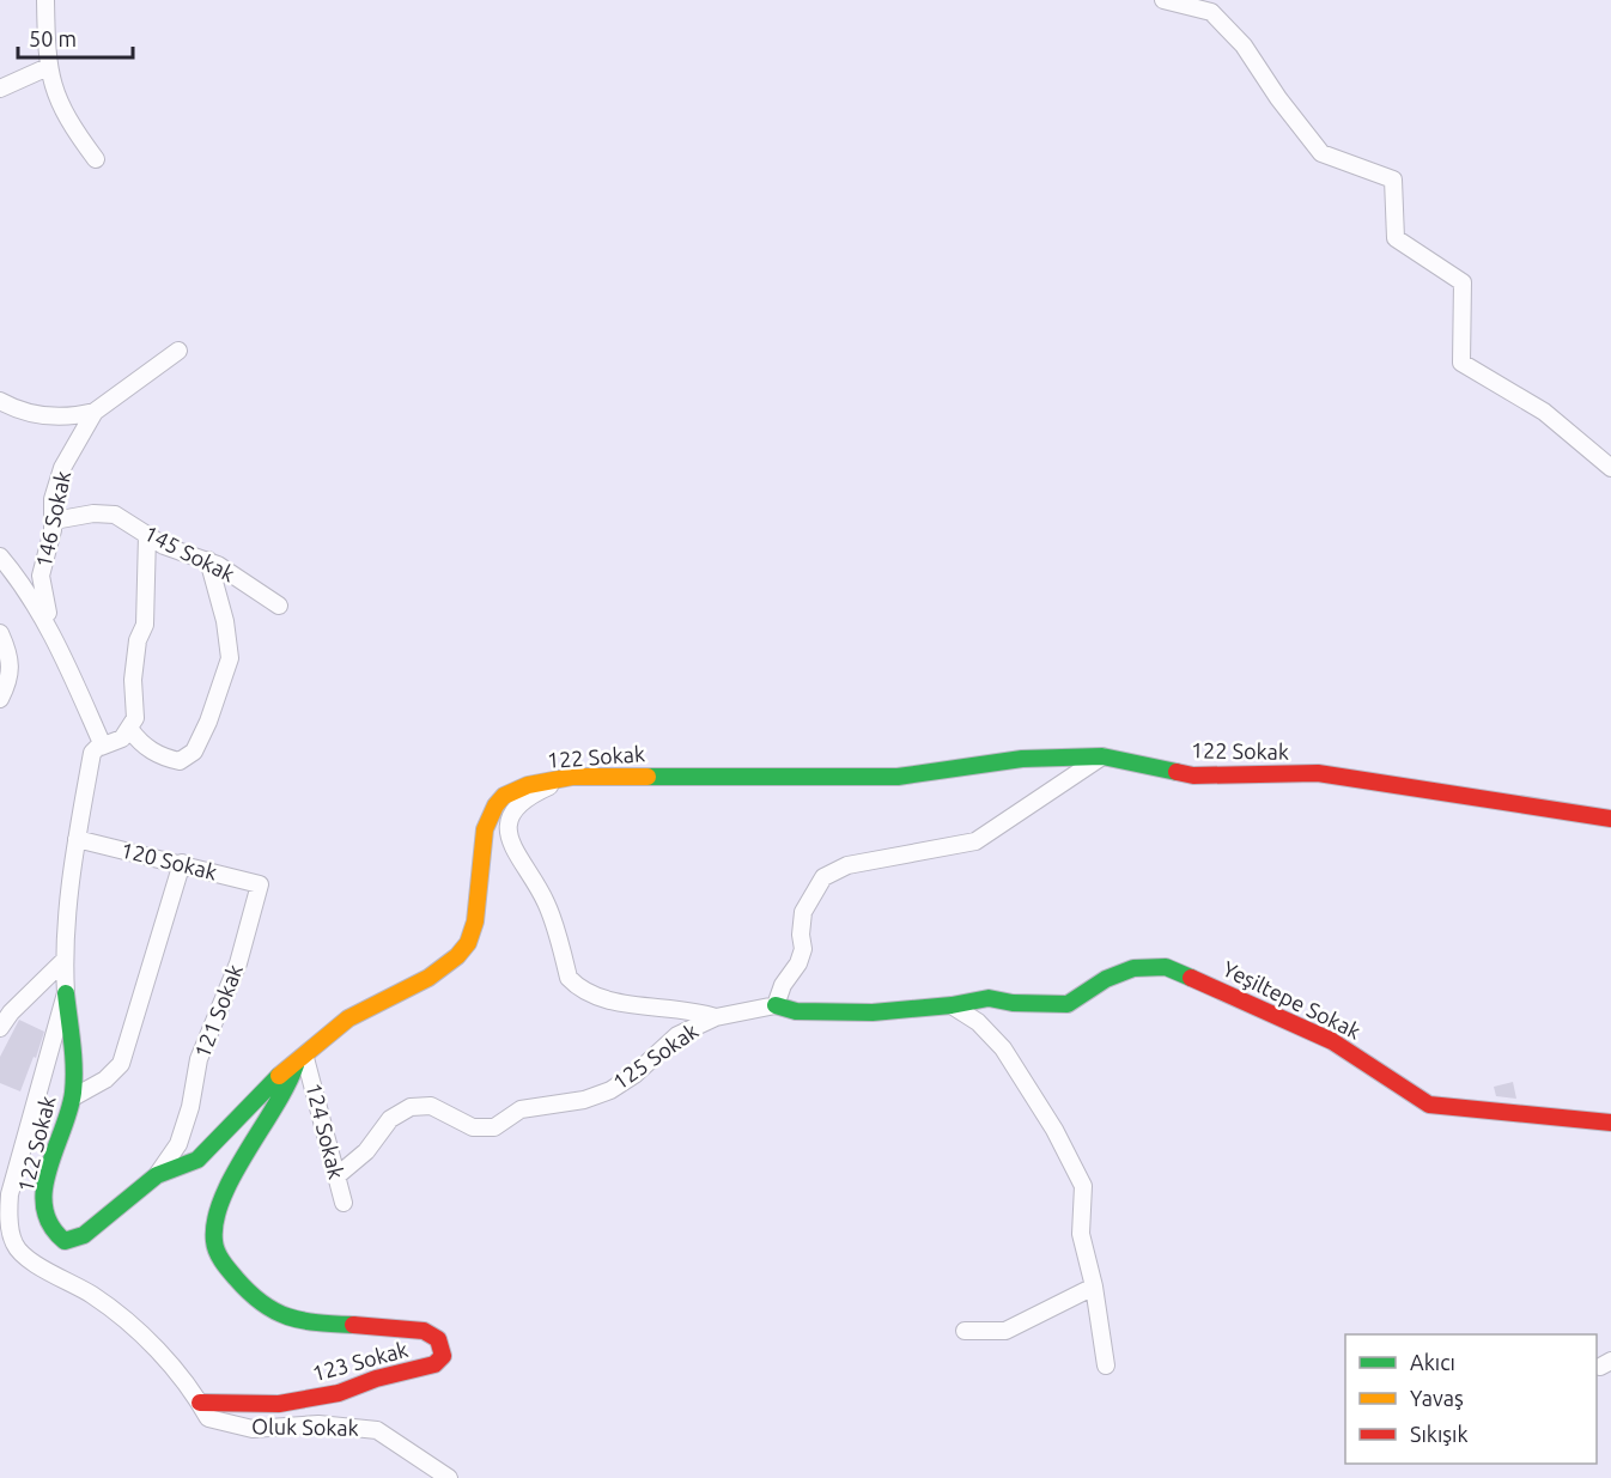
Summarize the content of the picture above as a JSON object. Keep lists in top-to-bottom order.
{
  "streets": {
    "street": [
      "146 Sokak",
      "145 Sokak",
      "122 Sokak",
      "120 Sokak",
      "Yeşiltepe Sokak",
      "121 Sokak",
      "125 Sokak",
      "124 Sokak",
      "123 Sokak",
      "Oluk Sokak"
    ]
  },
  "crossings": [
    ["146 Sokak", "145 Sokak"],
    ["122 Sokak", "121 Sokak"],
    ["122 Sokak", "125 Sokak"],
    ["122 Sokak", "124 Sokak"],
    ["122 Sokak", "123 Sokak"],
    ["120 Sokak", "121 Sokak"],
    ["Yeşiltepe Sokak", "125 Sokak"],
    ["125 Sokak", "124 Sokak"],
    ["124 Sokak", "123 Sokak"],
    ["123 Sokak", "Oluk Sokak"]
  ],
  "legend": ["Akıcı", "Yavaş", "Sıkışık"],
  "scale_bar": "50 m"
}
